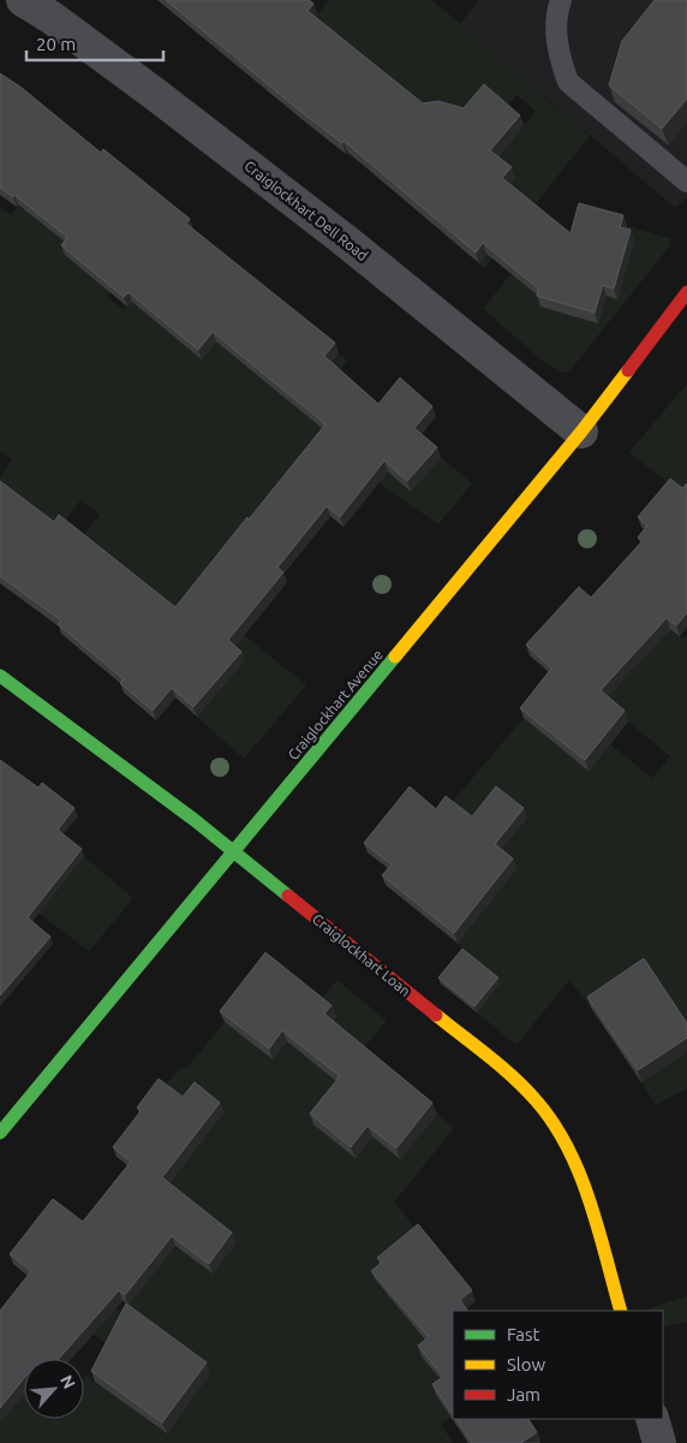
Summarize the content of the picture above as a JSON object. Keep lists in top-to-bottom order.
{
  "streets": {
    "street": ["Craiglockhart Dell Road", "Craiglockhart Avenue", "Craiglockhart Loan"]
  },
  "crossings": [
    ["Craiglockhart Dell Road", "Craiglockhart Avenue"],
    ["Craiglockhart Avenue", "Craiglockhart Loan"]
  ],
  "legend": ["Fast", "Slow", "Jam"],
  "scale_bar": "20 m",
  "north": "top right"
}
